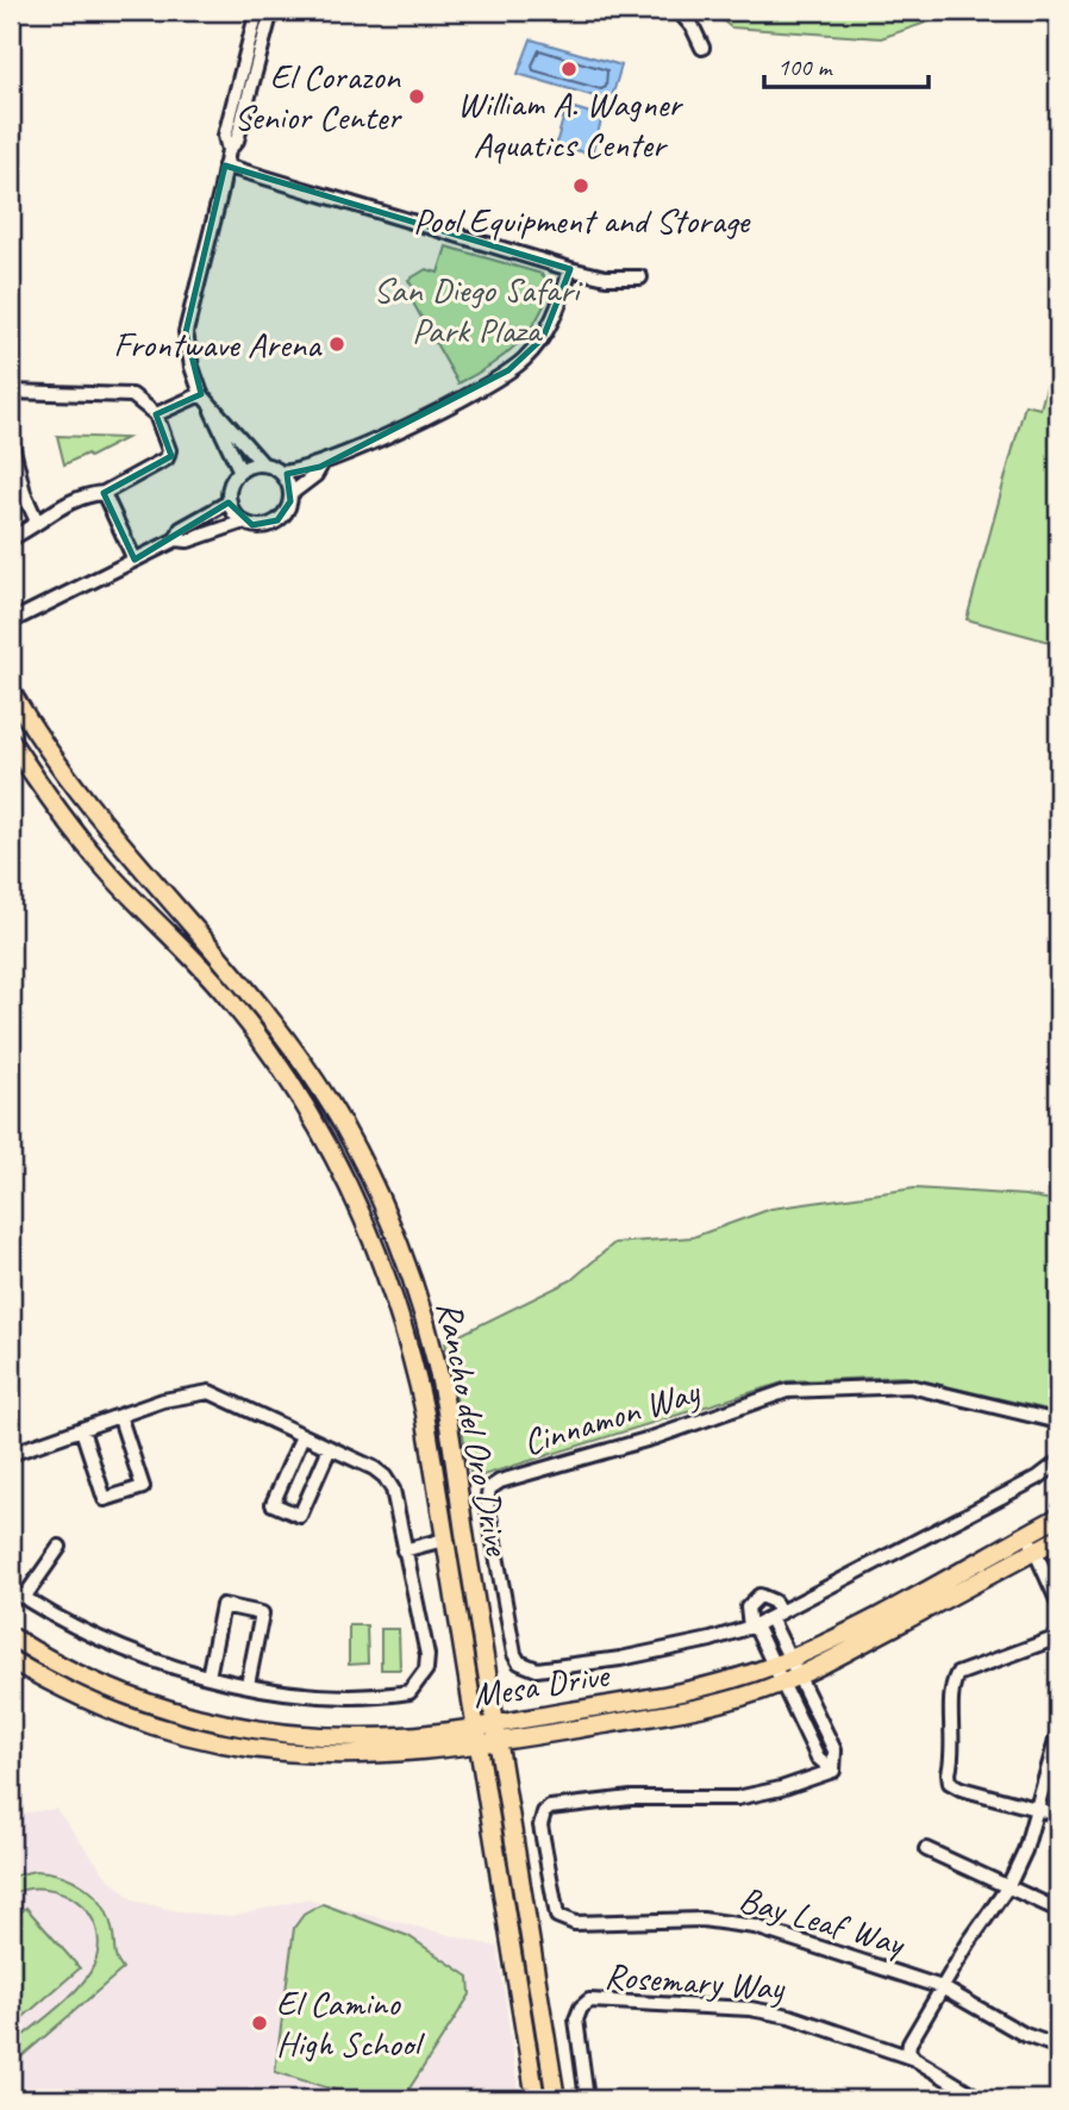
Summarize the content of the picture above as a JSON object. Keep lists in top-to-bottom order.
{
  "streets": {
    "main road": ["Rancho del Oro Drive", "Mesa Drive"],
    "street": ["Cinnamon Way", "Bay Leaf Way", "Rosemary Way"]
  },
  "crossings": [
    ["Rancho del Oro Drive", "Mesa Drive"],
    ["Mesa Drive", "Bay Leaf Way"]
  ],
  "parks": ["San Diego Safari Park Plaza"],
  "places": [
    "William A. Wagner Aquatics Center",
    "El Corazon Senior Center",
    "Pool Equipment and Storage",
    "Frontwave Arena",
    "El Camino High School"
  ],
  "scale_bar": "100 m"
}
